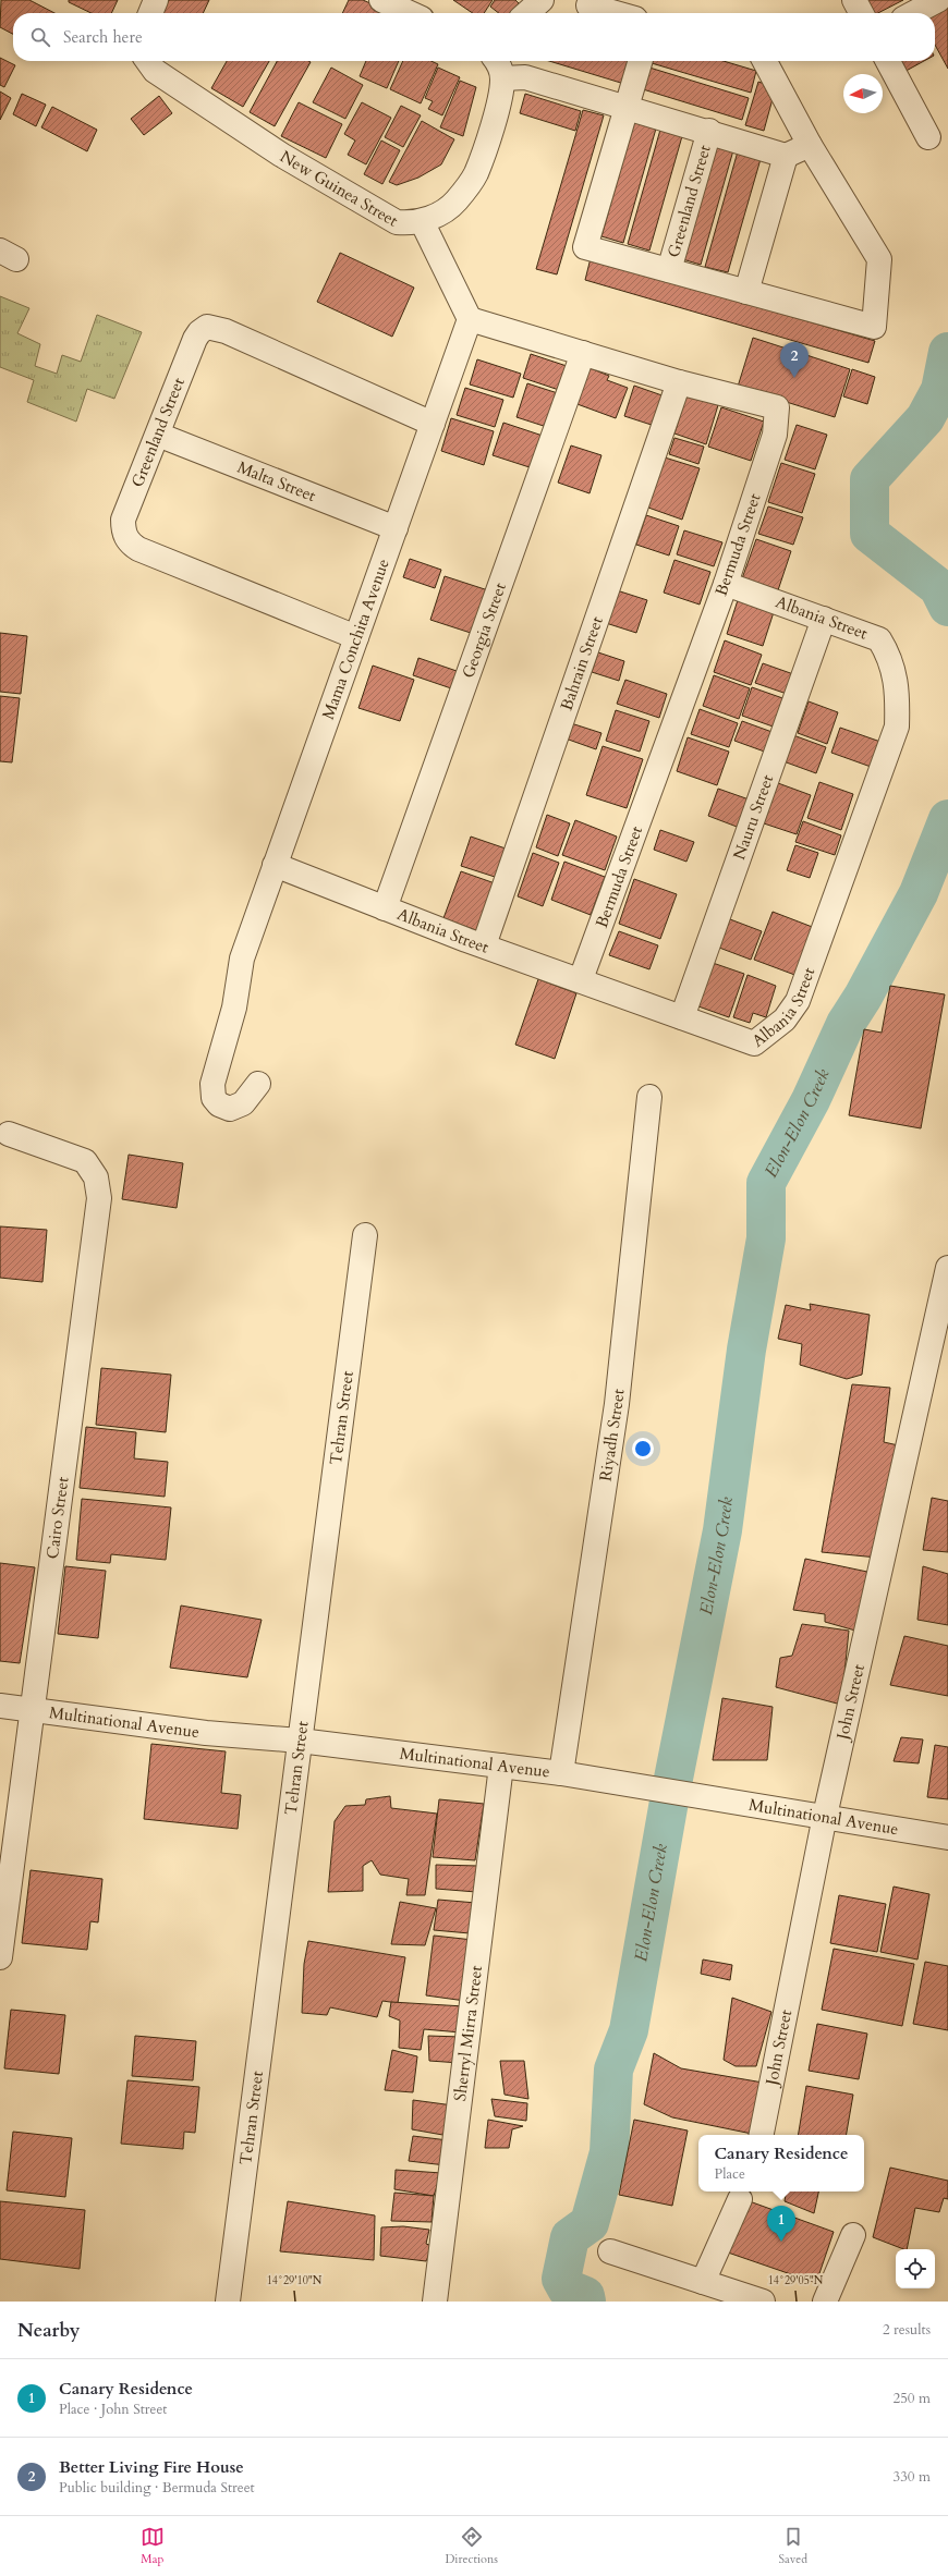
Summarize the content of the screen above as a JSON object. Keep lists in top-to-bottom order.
{
  "streets": {
    "street": [
      "New Guinea Street",
      "Greenland Street",
      "Malta Street",
      "Bermuda Street",
      "Albania Street",
      "Georgia Street",
      "Mama Conchita Avenue",
      "Bahrain Street",
      "Nauru Street",
      "Tehran Street",
      "Riyadh Street",
      "Cairo Street",
      "John Street",
      "Multinational Avenue",
      "Sherryl Mirra Street"
    ]
  },
  "crossings": [
    ["Greenland Street", "Malta Street"],
    ["Greenland Street", "Mama Conchita Avenue"],
    ["Malta Street", "Mama Conchita Avenue"],
    ["Bermuda Street", "Albania Street"],
    ["Bermuda Street", "Georgia Street"],
    ["Bermuda Street", "Mama Conchita Avenue"],
    ["Bermuda Street", "Bahrain Street"],
    ["Albania Street", "Georgia Street"],
    ["Albania Street", "Mama Conchita Avenue"],
    ["Albania Street", "Bahrain Street"],
    ["Albania Street", "Nauru Street"],
    ["Tehran Street", "Multinational Avenue"],
    ["Riyadh Street", "Multinational Avenue"],
    ["Cairo Street", "Multinational Avenue"],
    ["John Street", "Multinational Avenue"],
    ["Multinational Avenue", "Sherryl Mirra Street"]
  ],
  "water": ["Elon-Elon Creek"],
  "north": "left",
  "page": {
    "search": "Search here",
    "pins": ["2", "1"],
    "popup": ["Canary Residence", "Place"],
    "heading": ["Nearby", "2 results"],
    "list": [
      {
        "mark": "1",
        "name": "Canary Residence",
        "note": "Place · John Street",
        "value": "250 m"
      },
      {
        "mark": "2",
        "name": "Better Living Fire House",
        "note": "Public building · Bermuda Street",
        "value": "330 m"
      }
    ],
    "nav": ["Map", "Directions", "Saved"]
  },
  "coordinates": ["14°29'10\"N", "14°29'05\"N"]
}
